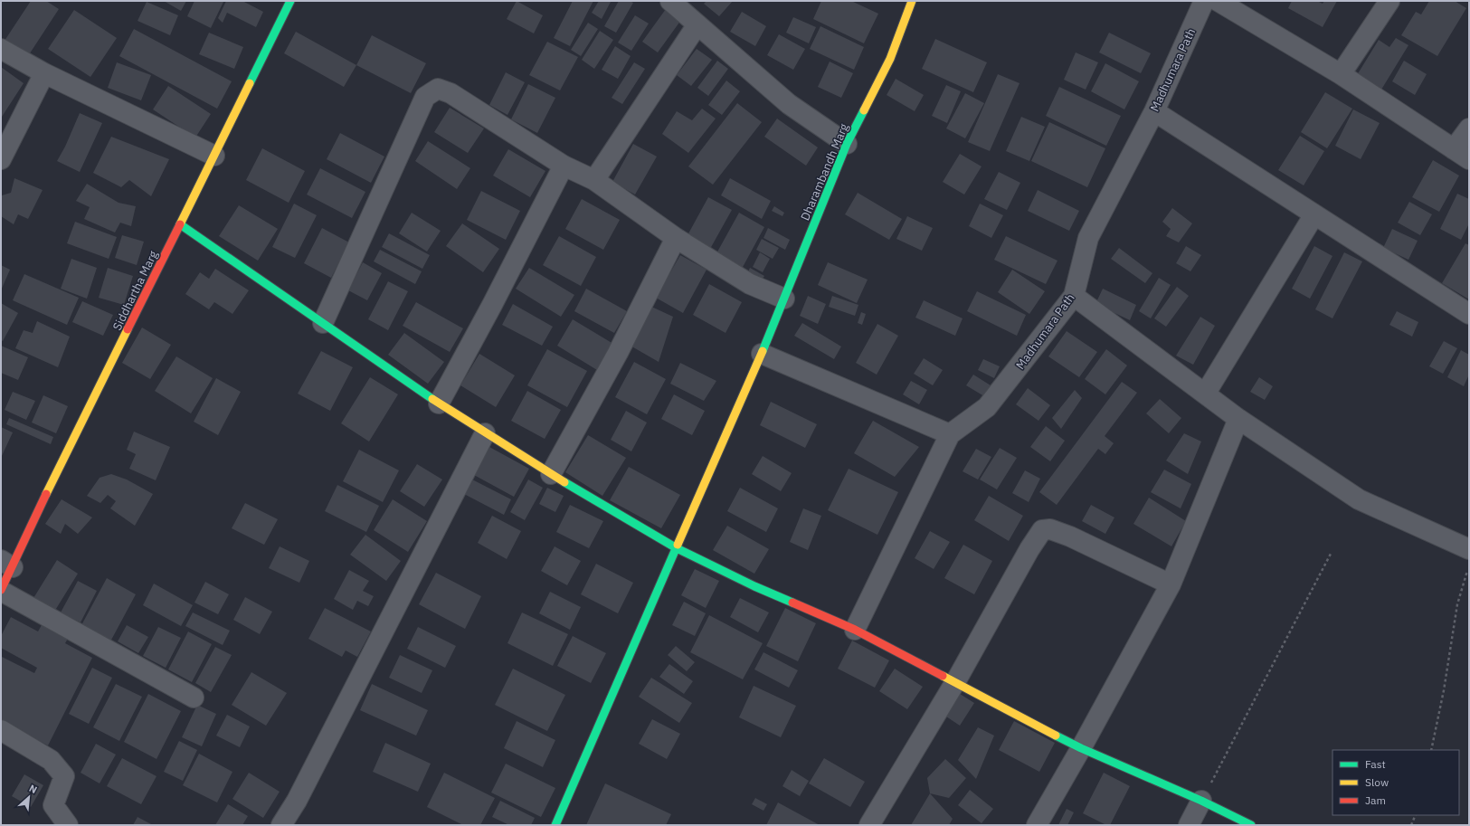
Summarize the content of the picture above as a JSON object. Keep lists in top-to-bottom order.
{
  "streets": {
    "street": ["Madhumara Path", "Dharambandh Marg", "Siddhartha Marg"]
  },
  "legend": ["Fast", "Slow", "Jam"],
  "north": "top right"
}
